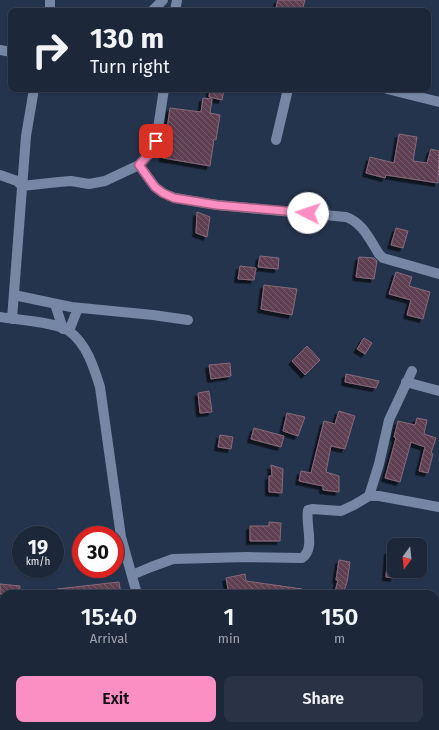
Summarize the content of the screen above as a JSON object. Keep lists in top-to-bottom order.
{
  "north": "bottom",
  "page": {
    "turn": ["130 m", "Turn right"],
    "speed": "19 km/h",
    "limit": "30",
    "eta": [
      "15:40",
      "Arrival",
      "1",
      "min",
      "150",
      "m"
    ],
    "buttons": ["Exit", "Share"]
  }
}
